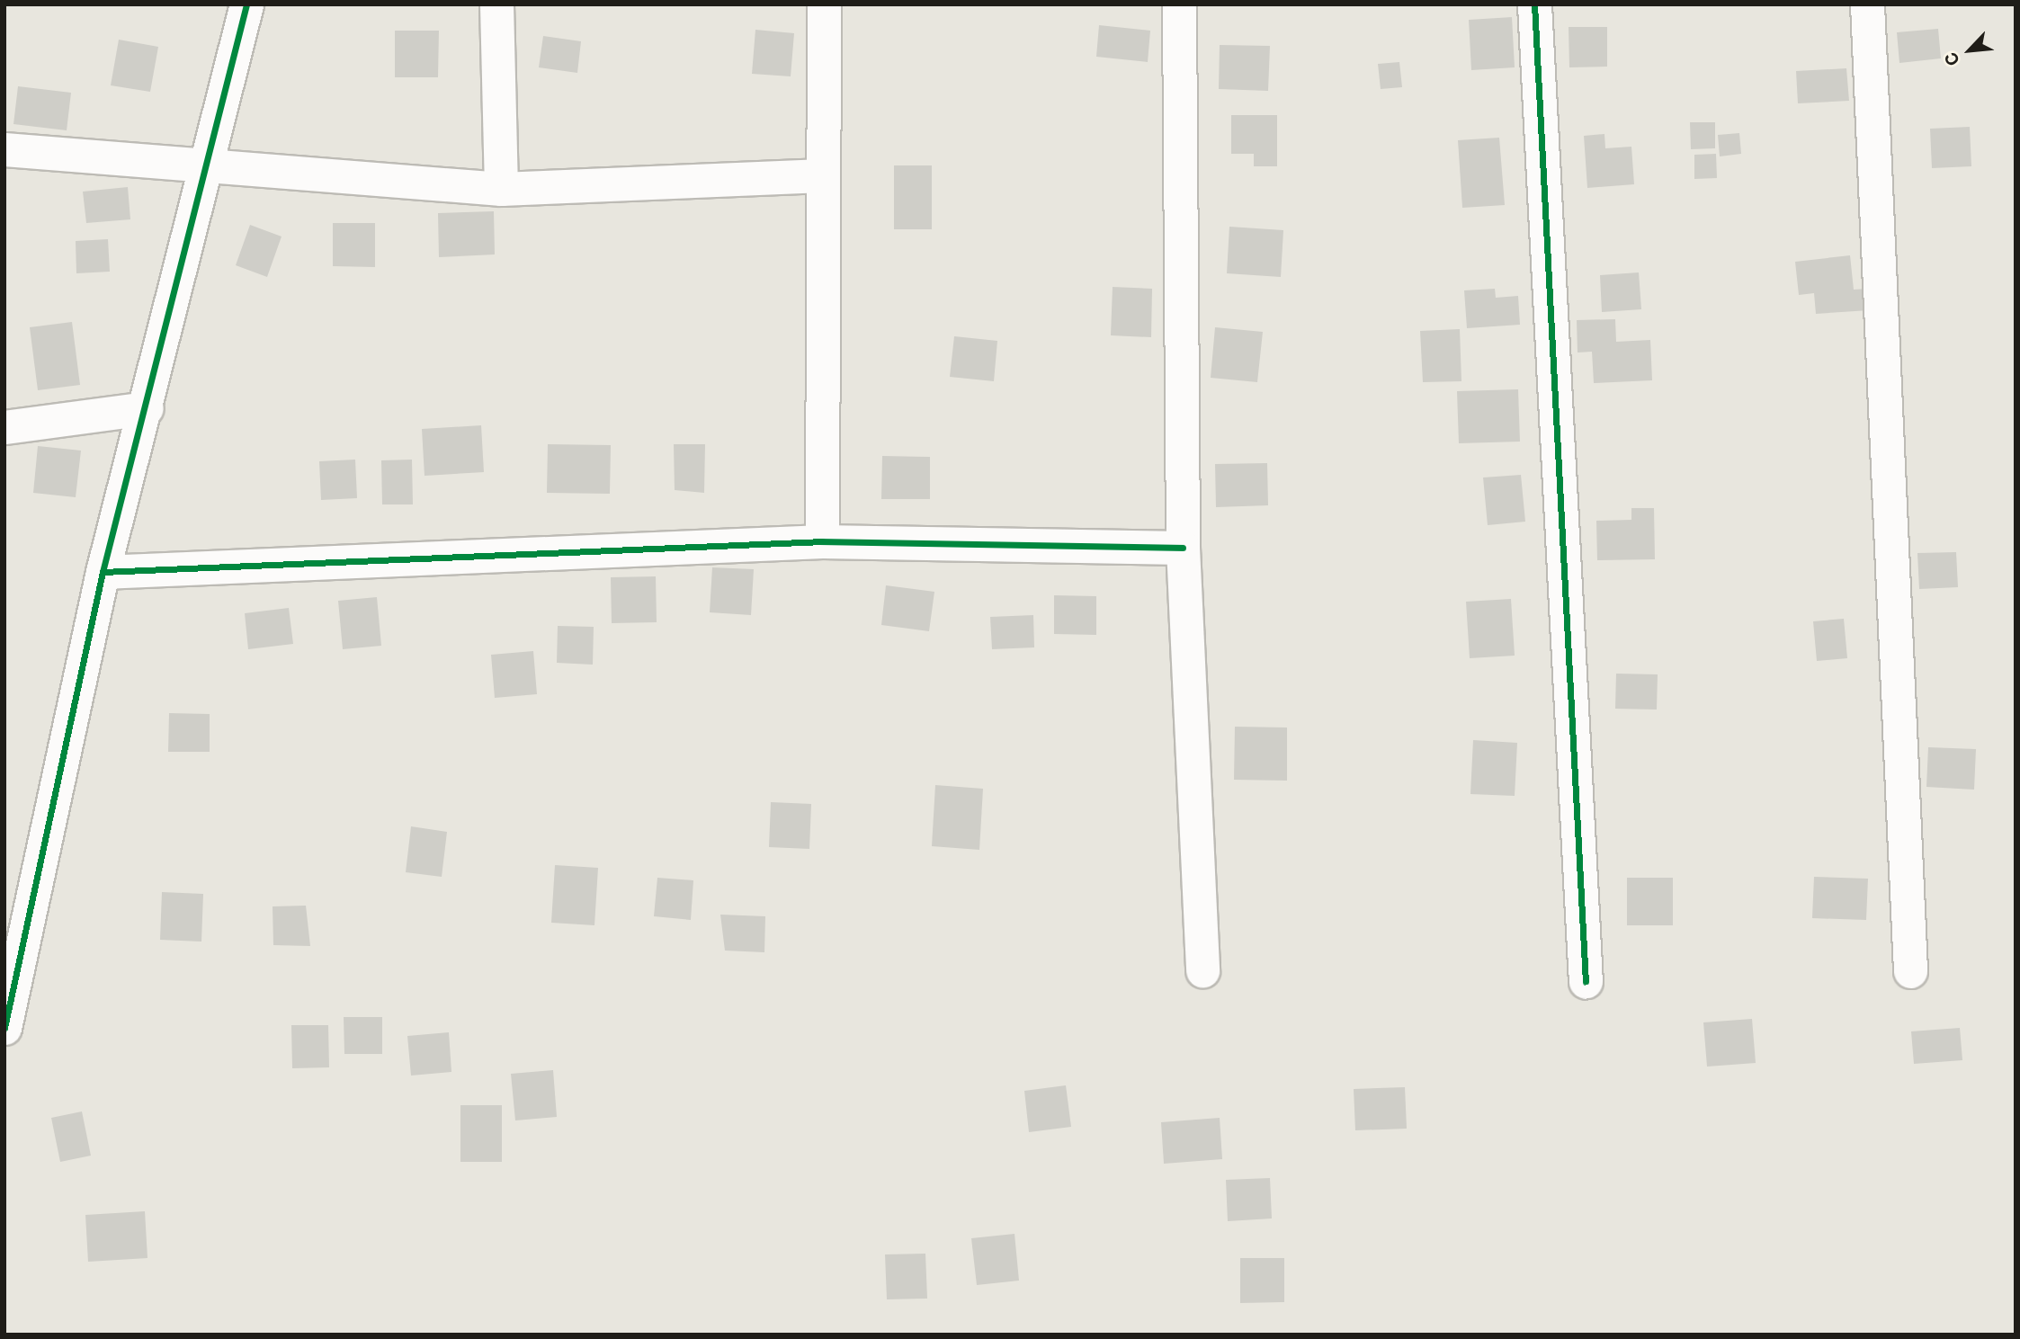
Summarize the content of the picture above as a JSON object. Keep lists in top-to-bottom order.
{
  "north": "bottom left"
}
